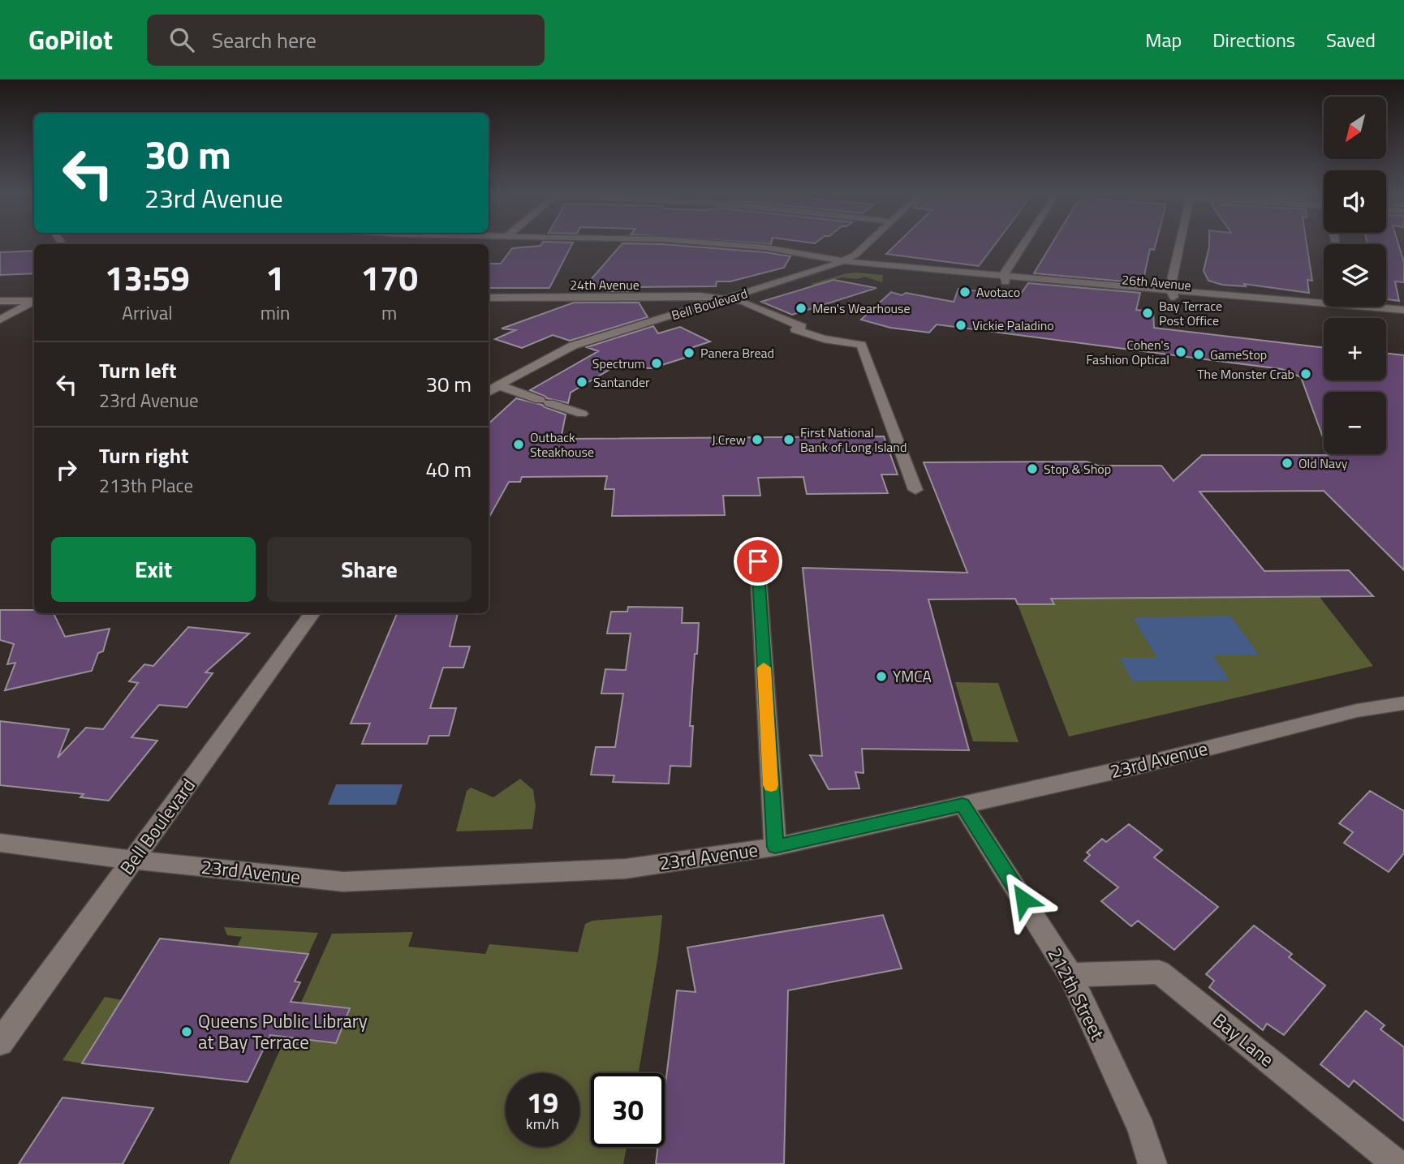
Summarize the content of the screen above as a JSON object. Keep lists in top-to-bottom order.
{
  "streets": {
    "street": [
      "26th Avenue",
      "24th Avenue",
      "Bell Boulevard",
      "23rd Avenue",
      "212th Street",
      "Bay Lane"
    ]
  },
  "crossings": [
    ["26th Avenue", "Bell Boulevard"],
    ["24th Avenue", "Bell Boulevard"],
    ["Bell Boulevard", "23rd Avenue"],
    ["23rd Avenue", "212th Street"],
    ["212th Street", "Bay Lane"]
  ],
  "places": [
    "Avotaco",
    "Men's Wearhouse",
    "Bay Terrace Post Office",
    "Vickie Paladino",
    "Cohen's Fashion Optical",
    "Panera Bread",
    "GameStop",
    "Spectrum",
    "The Monster Crab",
    "Santander",
    "J.Crew",
    "First National Bank of Long Island",
    "Outback Steakhouse",
    "Old Navy",
    "Stop & Shop",
    "YMCA",
    "Queens Public Library at Bay Terrace"
  ],
  "north": "bottom left",
  "page": {
    "header": "GoPilot",
    "search": "Search here",
    "nav": ["Map", "Directions", "Saved"],
    "map_buttons": ["+", "−"],
    "turn": ["30 m", "23rd Avenue"],
    "eta": [
      "13:59",
      "Arrival",
      "1",
      "min",
      "170",
      "m"
    ],
    "list": [
      {
        "name": "Turn left",
        "note": "23rd Avenue",
        "value": "30 m"
      },
      {
        "name": "Turn right",
        "note": "213th Place",
        "value": "40 m"
      }
    ],
    "buttons": ["Exit", "Share"],
    "speed": "19 km/h",
    "limit": "30"
  }
}
